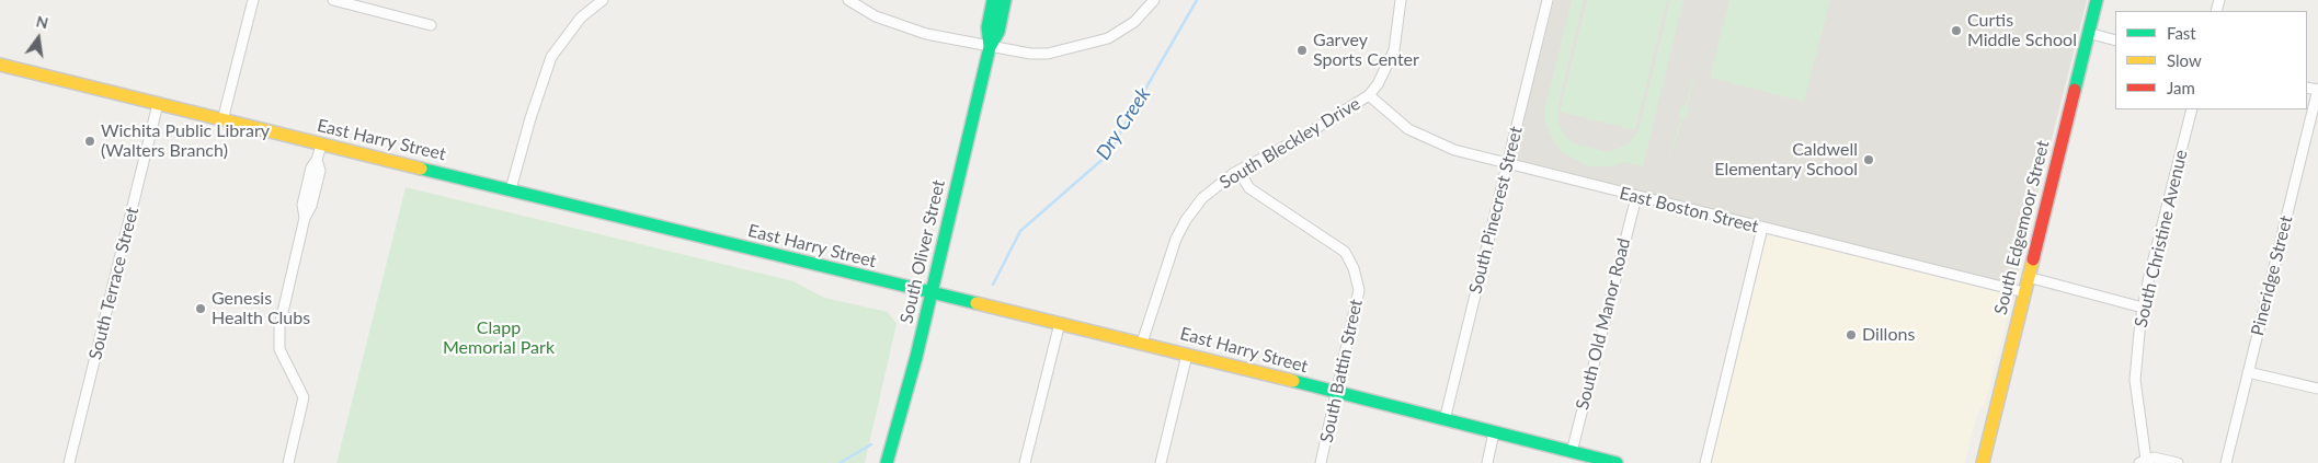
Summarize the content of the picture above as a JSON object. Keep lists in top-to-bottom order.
{
  "streets": {
    "main road": ["East Harry Street", "South Edgemoor Street", "South Oliver Street"],
    "street": [
      "South Bleckley Drive",
      "South Pinecrest Street",
      "East Boston Street",
      "South Christine Avenue",
      "Pineridge Street",
      "South Terrace Street",
      "South Old Manor Road",
      "South Battin Street"
    ]
  },
  "crossings": [
    ["East Harry Street", "South Bleckley Drive"],
    ["East Harry Street", "South Pinecrest Street"],
    ["East Harry Street", "South Oliver Street"],
    ["East Harry Street", "South Terrace Street"],
    ["East Harry Street", "South Old Manor Road"],
    ["East Harry Street", "South Battin Street"],
    ["South Bleckley Drive", "East Boston Street"],
    ["South Bleckley Drive", "South Battin Street"],
    ["South Pinecrest Street", "East Boston Street"],
    ["East Boston Street", "South Edgemoor Street"],
    ["East Boston Street", "South Old Manor Road"]
  ],
  "water": ["Dry Creek"],
  "parks": ["Clapp Memorial Park"],
  "places": [
    "Curtis Middle School",
    "Garvey Sports Center",
    "Wichita Public Library (Walters Branch)",
    "Caldwell Elementary School",
    "Genesis Health Clubs",
    "Dillons"
  ],
  "legend": ["Fast", "Slow", "Jam"],
  "north": "top"
}
